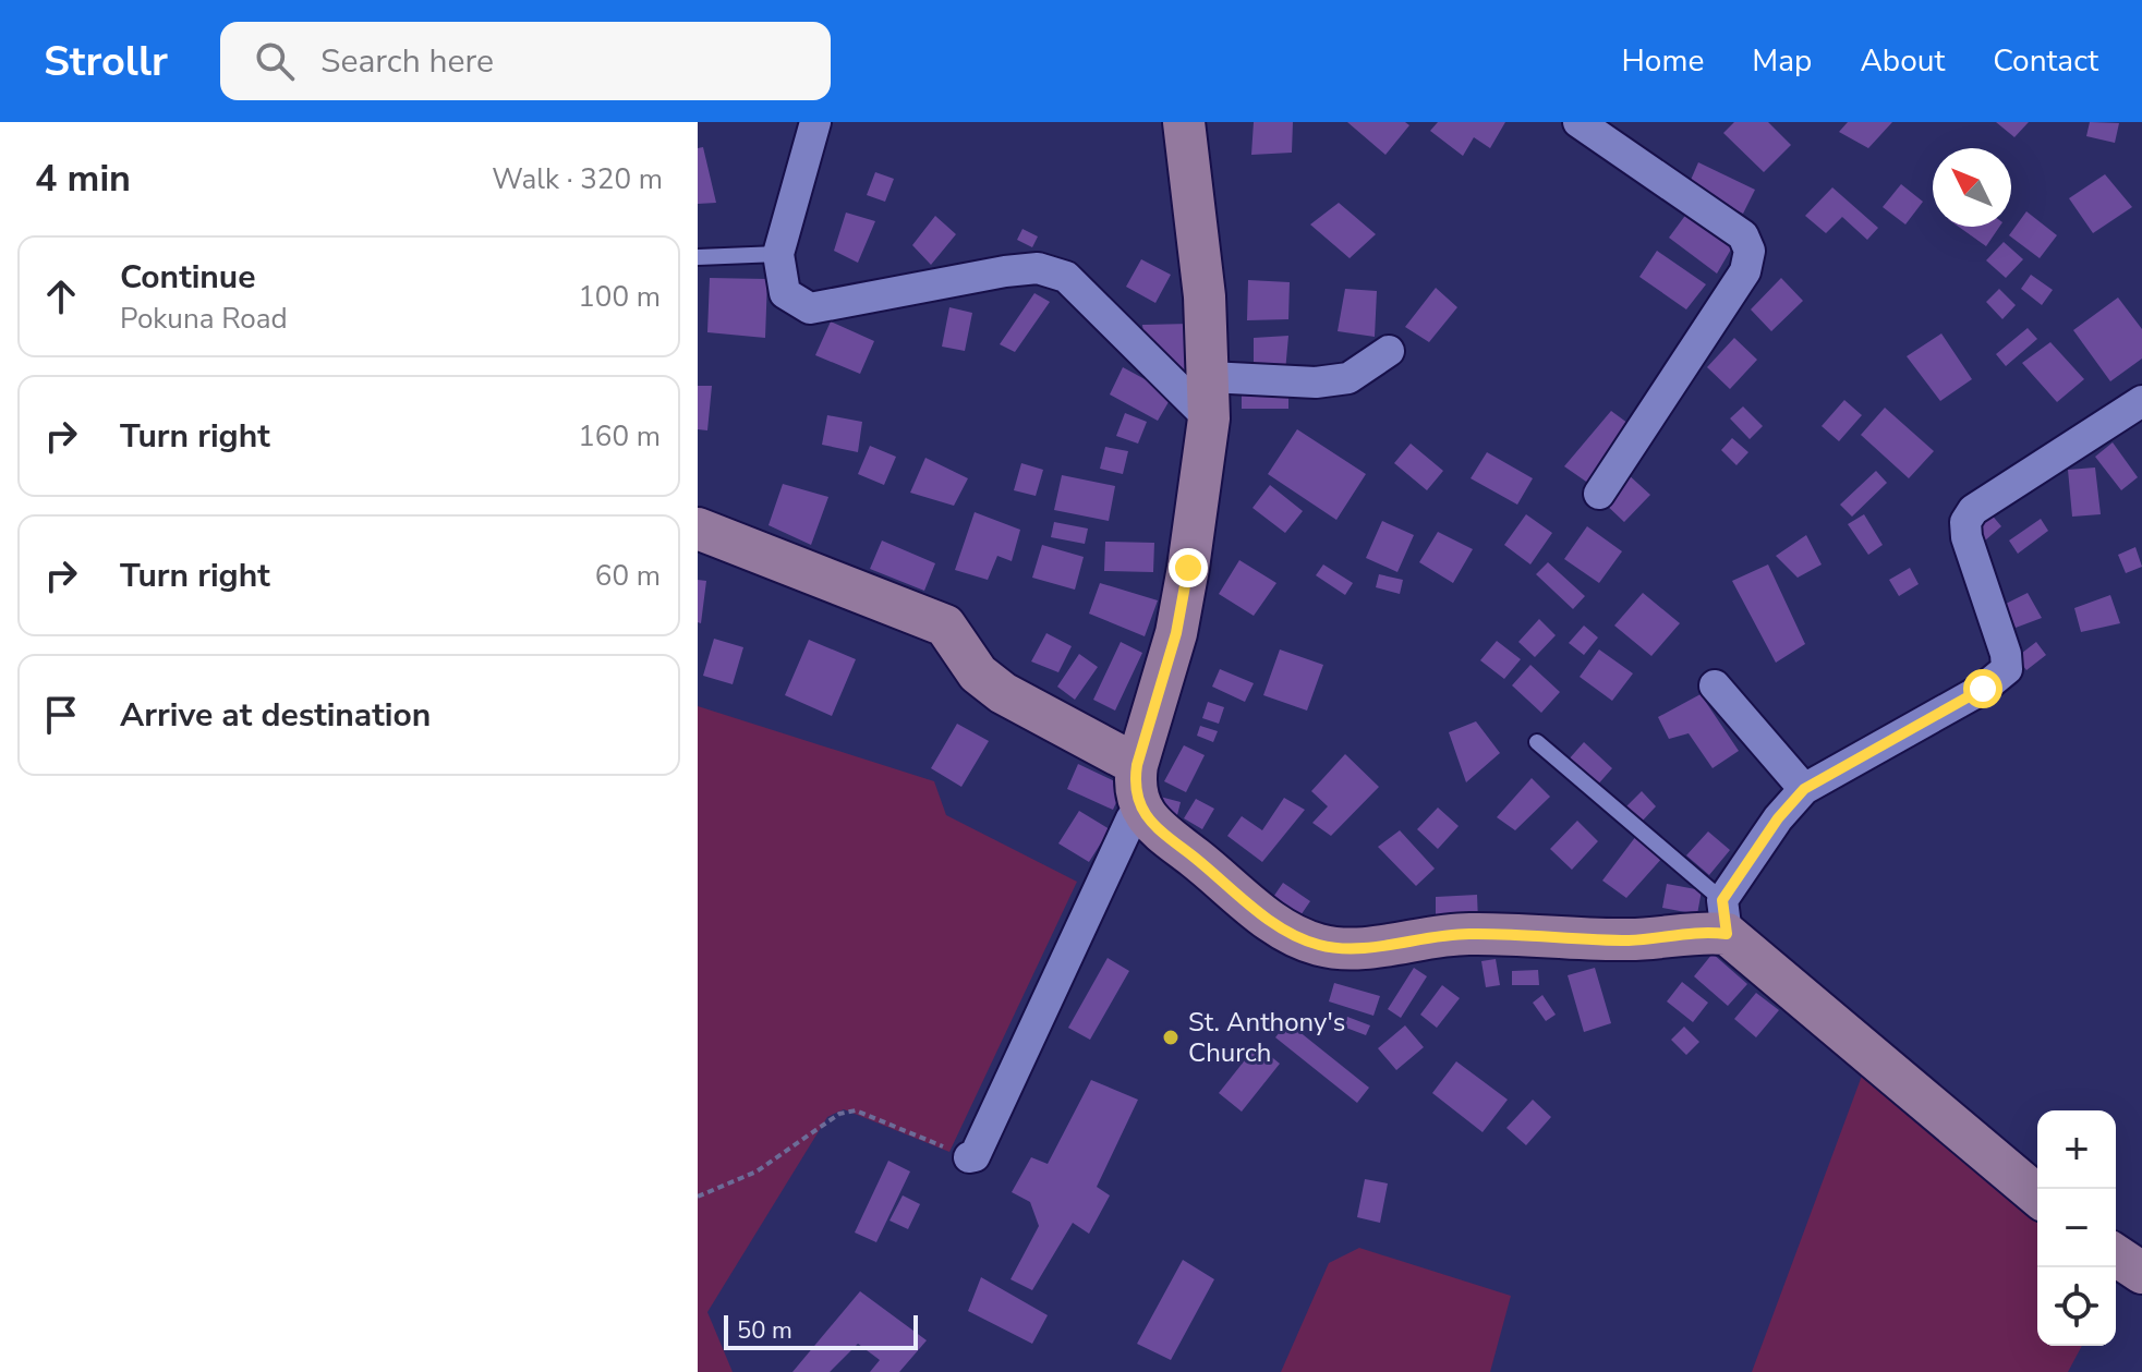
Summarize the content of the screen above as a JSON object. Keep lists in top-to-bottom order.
{
  "places": ["St. Anthony's Church"],
  "scale_bar": "50 m",
  "north": "top left",
  "page": {
    "header": "Strollr",
    "search": "Search here",
    "nav": [
      "Home",
      "Map",
      "About",
      "Contact"
    ],
    "heading": ["4 min", "Walk · 320 m"],
    "list": [
      ["Continue", "Pokuna Road", "100 m"],
      ["Turn right", "160 m"],
      ["Turn right", "60 m"],
      "Arrive at destination"
    ],
    "map_buttons": ["+", "−"],
    "scale": "50 m"
  }
}
